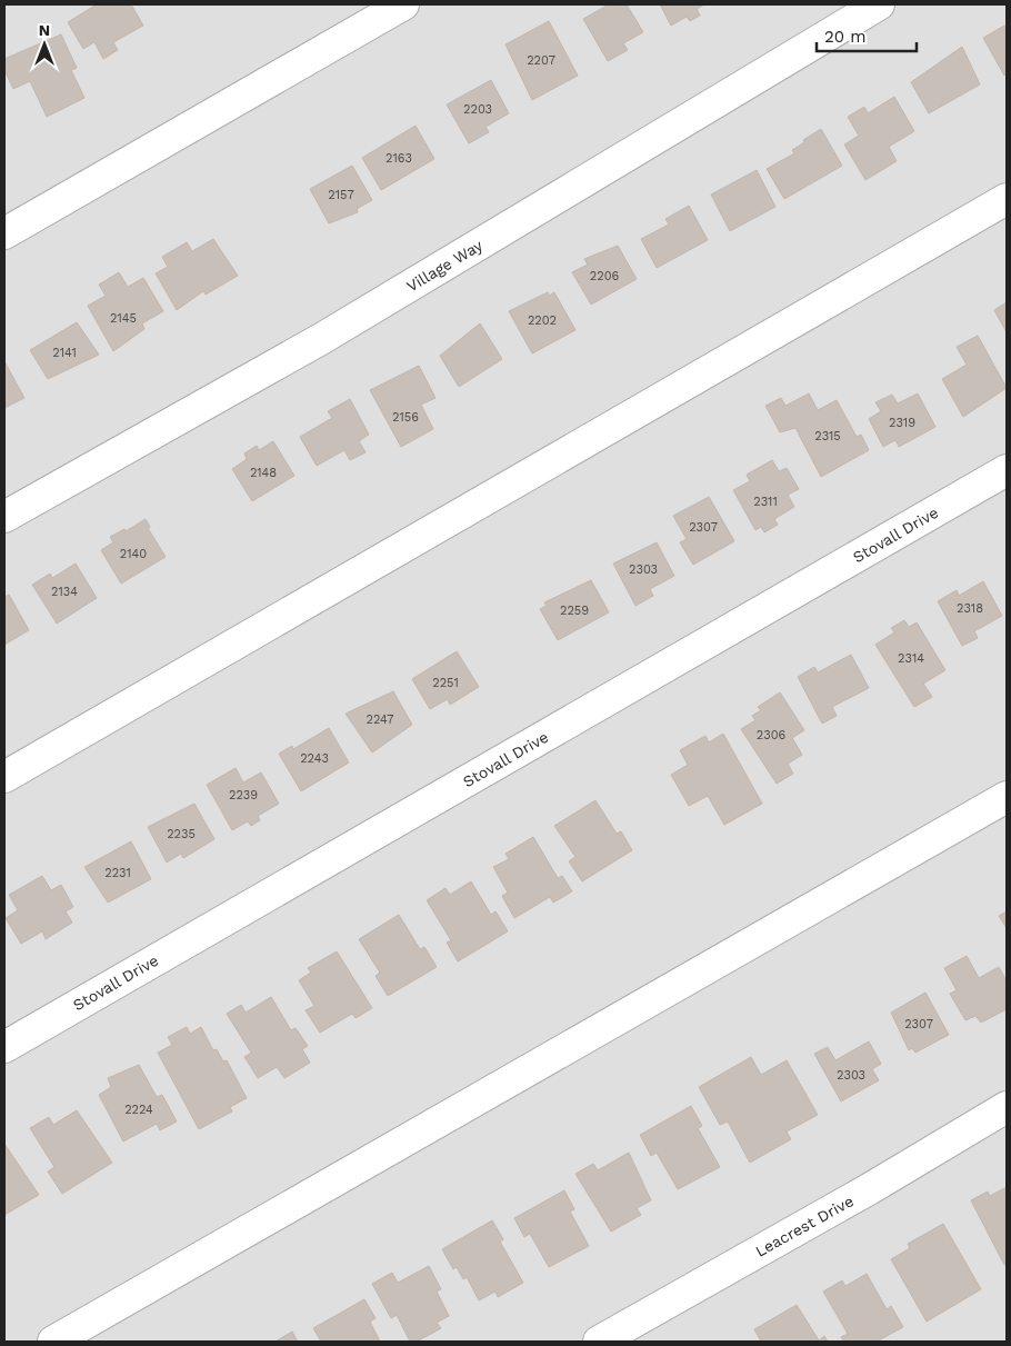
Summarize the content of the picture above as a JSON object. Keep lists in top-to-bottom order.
{
  "streets": {
    "street": ["Village Way", "Stovall Drive", "Leacrest Drive"]
  },
  "house_numbers": [
    "2207",
    "2203",
    "2163",
    "2157",
    "2206",
    "2145",
    "2202",
    "2141",
    "2156",
    "2319",
    "2315",
    "2148",
    "2311",
    "2307",
    "2140",
    "2303",
    "2134",
    "2318",
    "2259",
    "2314",
    "2251",
    "2247",
    "2306",
    "2243",
    "2239",
    "2235",
    "2231",
    "2307",
    "2303",
    "2224"
  ],
  "scale_bar": "20 m",
  "north": "top"
}
